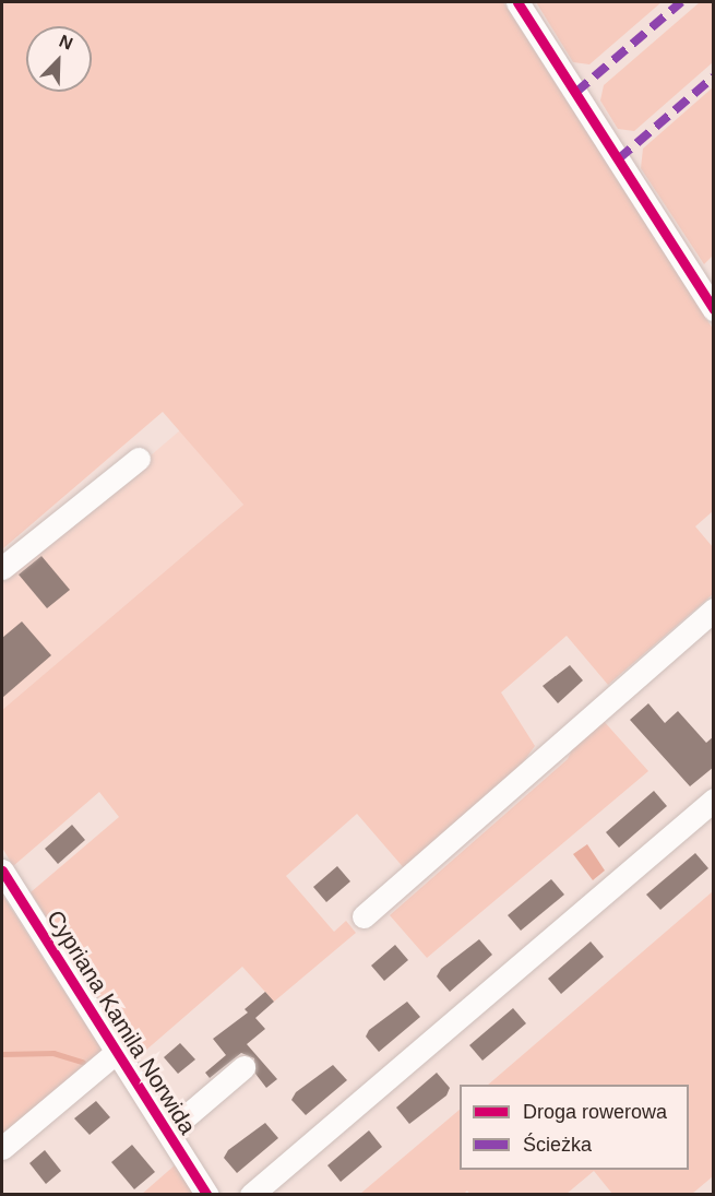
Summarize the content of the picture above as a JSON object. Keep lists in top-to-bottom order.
{
  "streets": {
    "street": ["Cypriana Kamila Norwida"]
  },
  "legend": ["Droga rowerowa", "Ścieżka"],
  "north": "top right"
}
